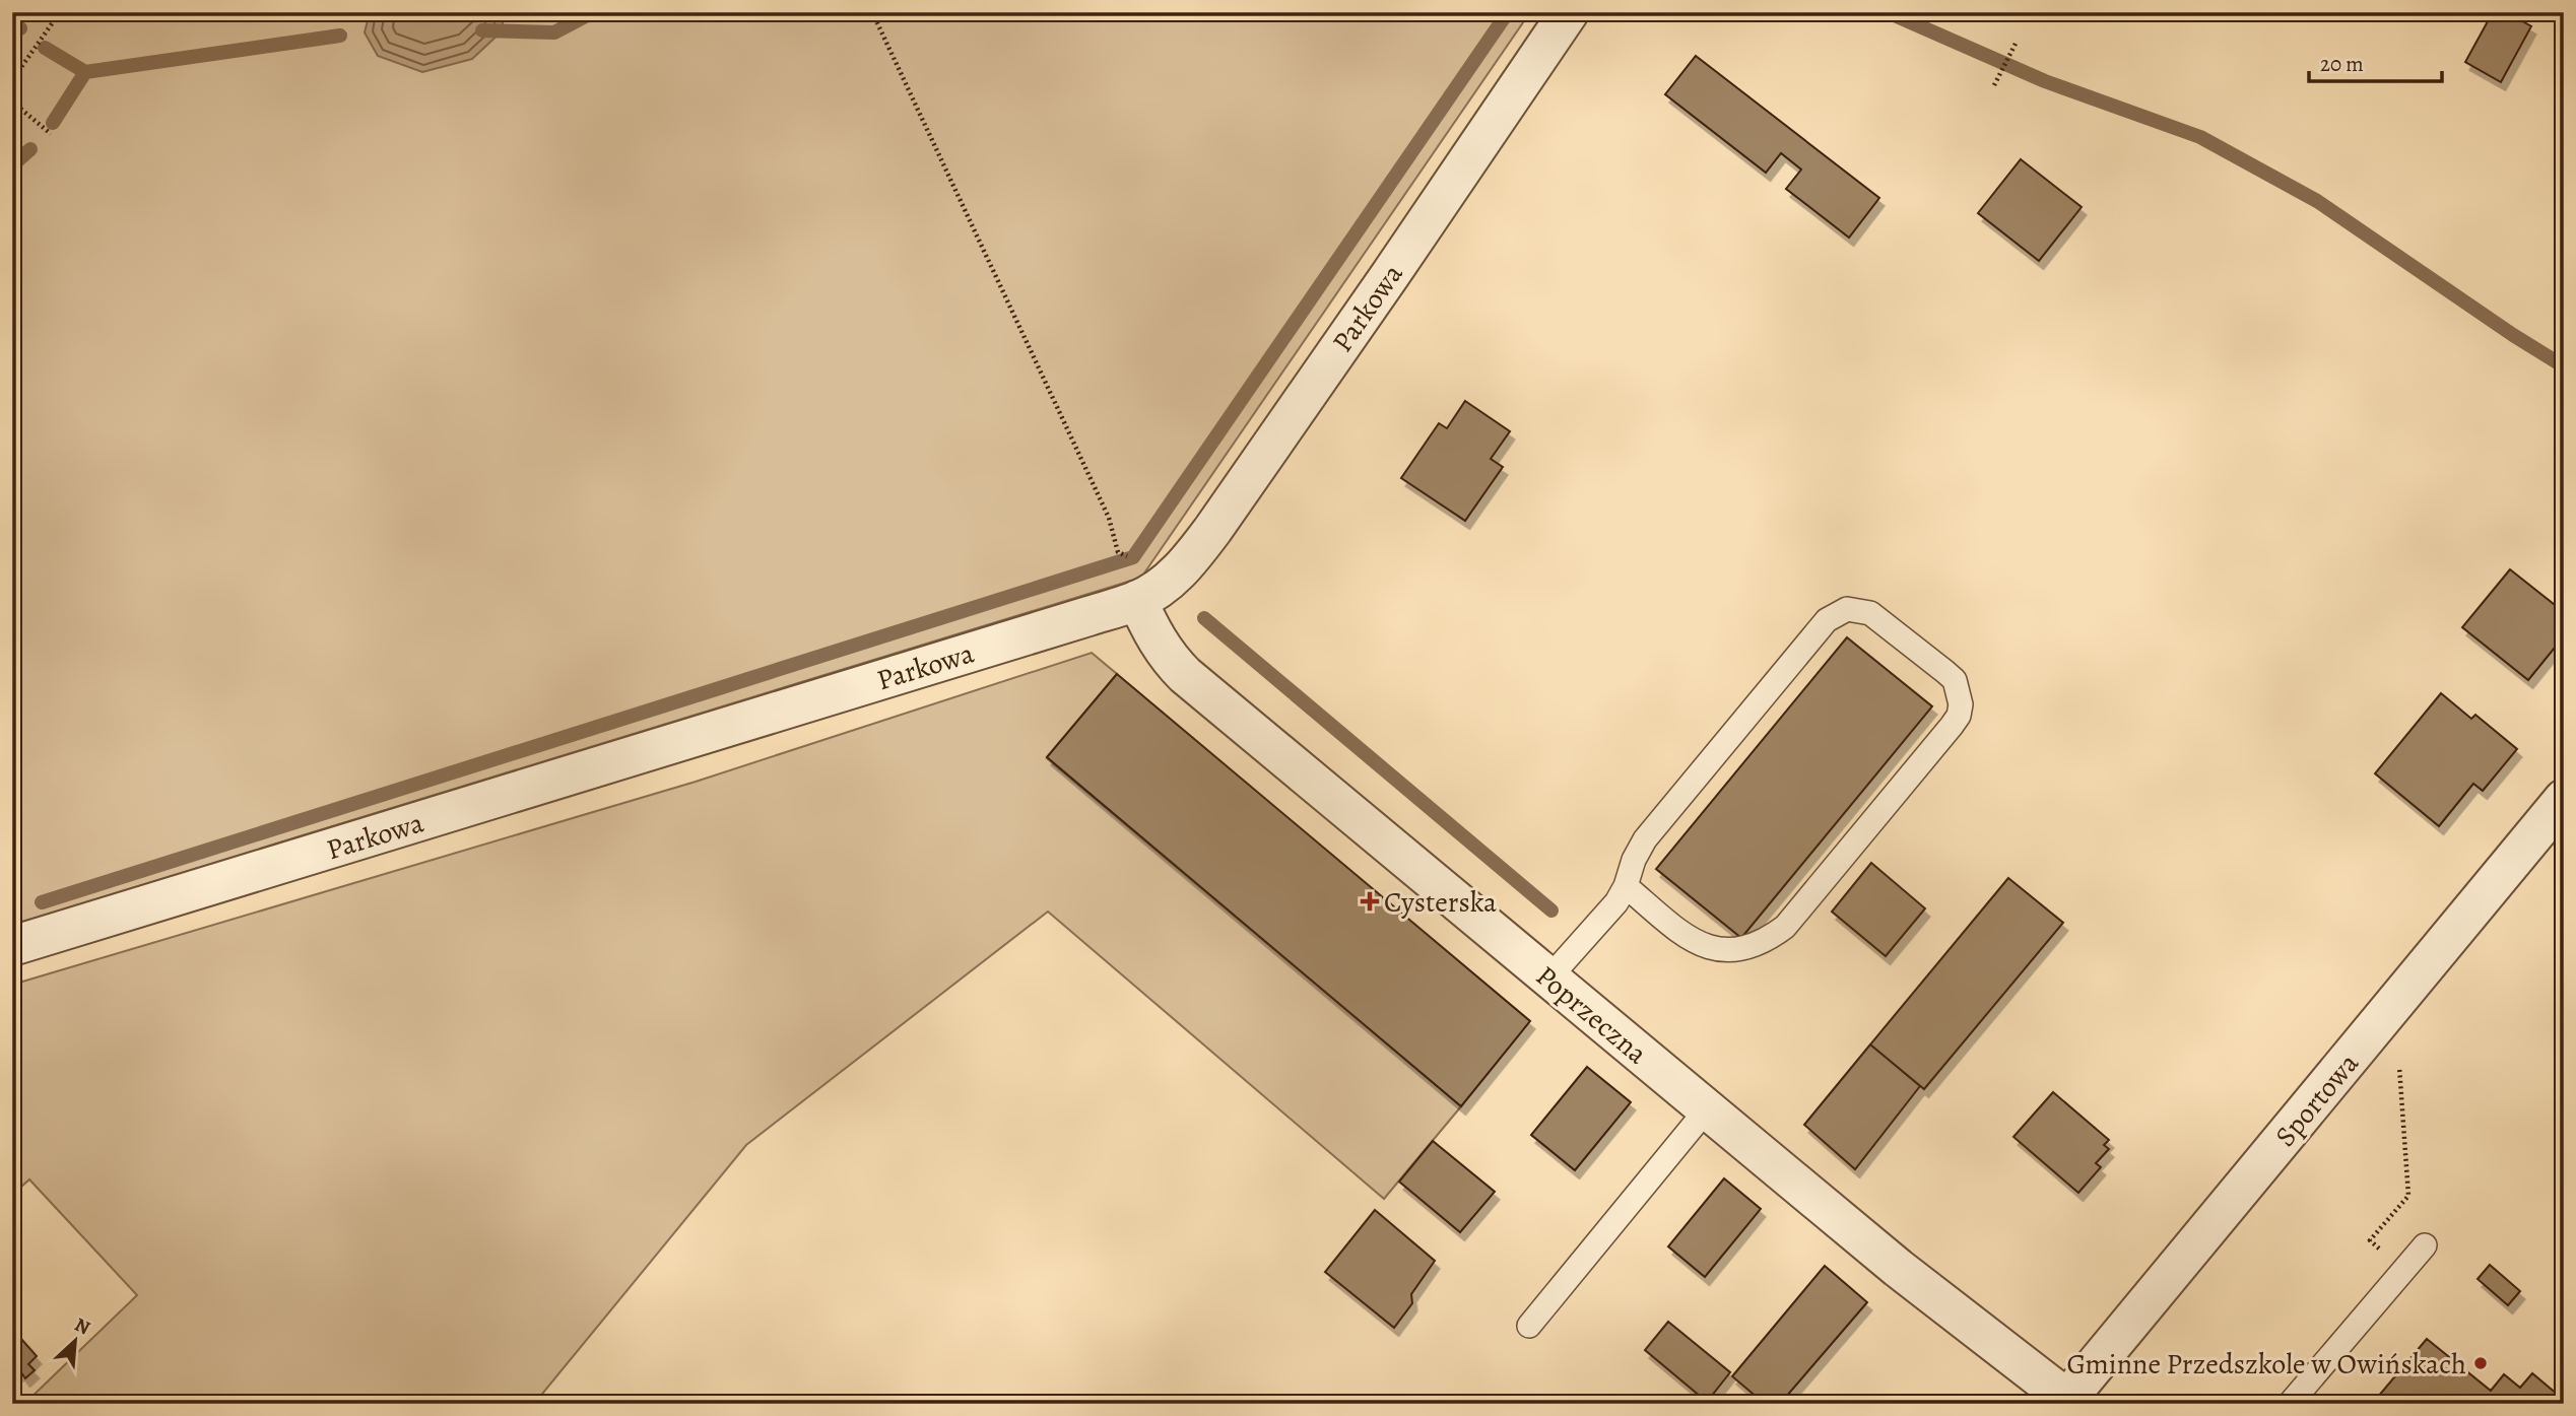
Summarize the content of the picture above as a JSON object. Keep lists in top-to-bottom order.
{
  "streets": {
    "street": ["Parkowa", "Poprzeczna", "Sportowa"]
  },
  "crossings": [
    ["Parkowa", "Poprzeczna"],
    ["Poprzeczna", "Sportowa"]
  ],
  "places": {
    "health": ["Cysterska"],
    "other": ["Gminne Przedszkole w Owińskach"]
  },
  "scale_bar": "20 m",
  "north": "top right"
}
